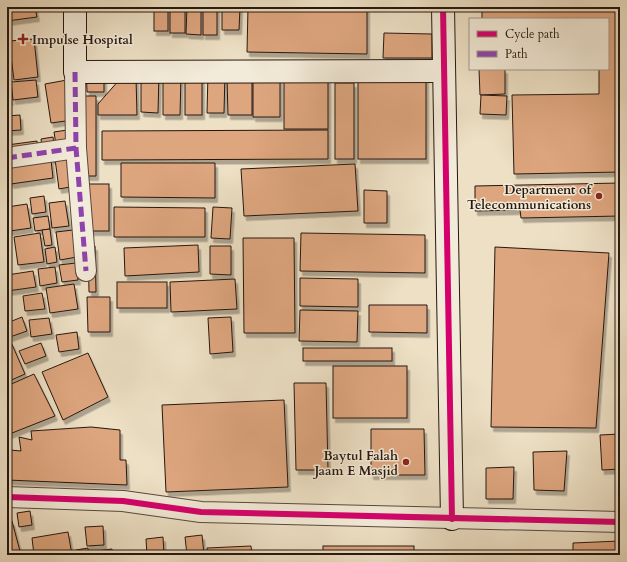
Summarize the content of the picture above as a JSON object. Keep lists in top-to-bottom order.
{
  "places": {
    "health": ["Impulse Hospital"],
    "other": ["Department of Telecommunications", "Baytul Falah Jaam E Masjid"]
  },
  "legend": ["Cycle path", "Path"]
}
